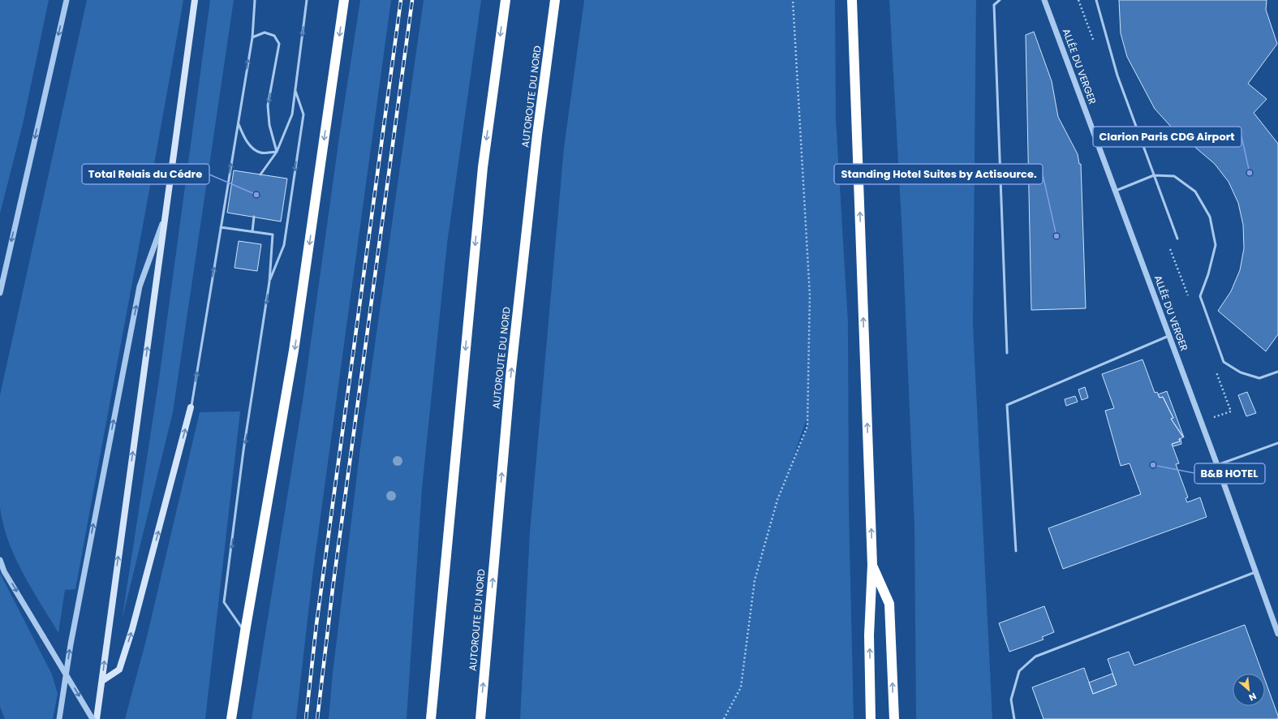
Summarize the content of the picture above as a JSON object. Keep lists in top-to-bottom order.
{
  "streets": {
    "highway": ["AUTOROUTE DU NORD"],
    "street": ["ALLÉE DU VERGER"]
  },
  "places": [
    "Clarion Paris CDG Airport",
    "Total Relais du Cédre",
    "Standing Hotel Suites by Actisource.",
    "B&B HOTEL"
  ],
  "north": "bottom right"
}
